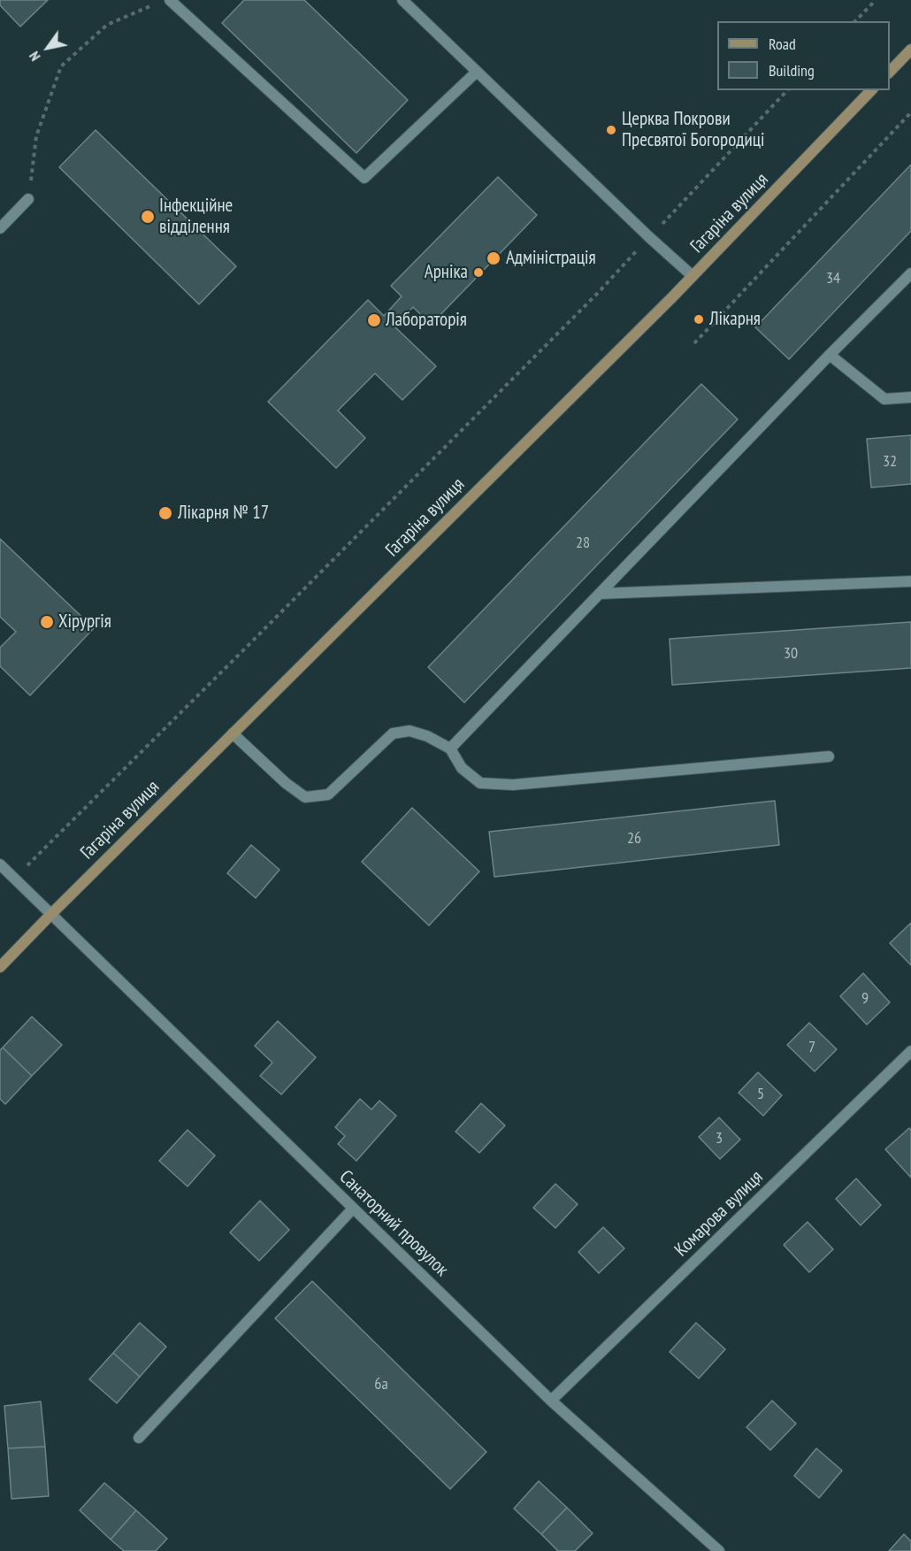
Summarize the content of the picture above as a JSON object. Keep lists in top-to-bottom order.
{
  "streets": {
    "main road": ["Гагаріна вулиця"],
    "street": ["Комарова вулиця", "Санаторний провулок"]
  },
  "crossings": [
    ["Гагаріна вулиця", "Санаторний провулок"],
    ["Комарова вулиця", "Санаторний провулок"]
  ],
  "places": [
    "Церква Покрови Пресвятої Богородиці",
    "Інфекційне відділення",
    "Адміністрація",
    "Арніка",
    "Лікарня",
    "Лабораторія",
    "Лікарня № 17",
    "Хірургія"
  ],
  "house_numbers": [
    "34",
    "32",
    "28",
    "30",
    "26",
    "9",
    "7",
    "5",
    "3",
    "6а"
  ],
  "legend": ["Road", "Building"],
  "north": "bottom left"
}
